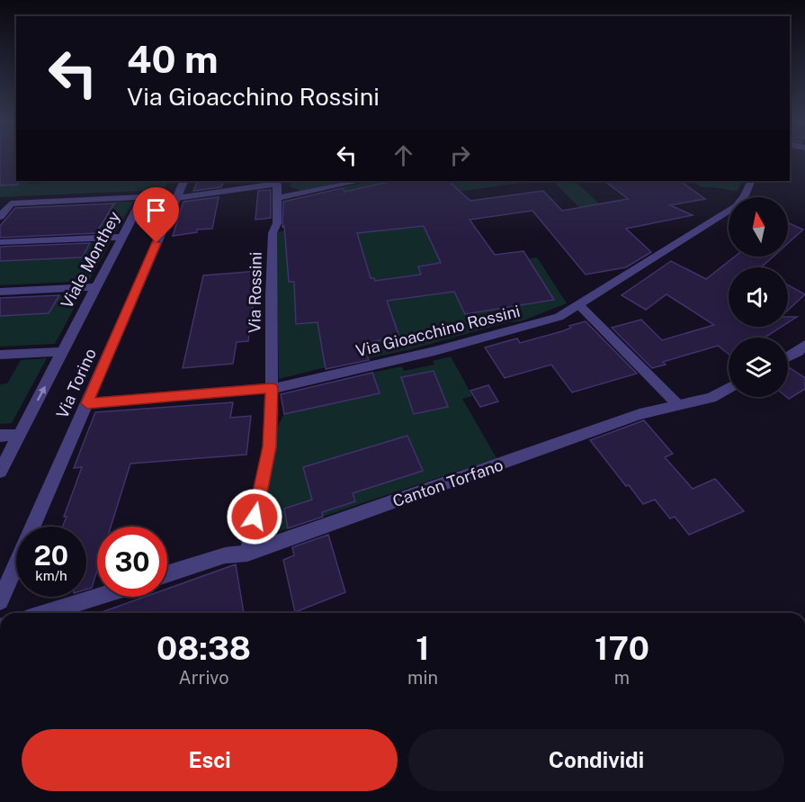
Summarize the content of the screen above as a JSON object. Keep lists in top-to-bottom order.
{
  "streets": {
    "street": [
      "Viale Monthey",
      "Via Rossini",
      "Via Gioacchino Rossini",
      "Via Torino",
      "Canton Torfano"
    ]
  },
  "crossings": [
    ["Via Rossini", "Via Gioacchino Rossini"],
    ["Via Rossini", "Canton Torfano"],
    ["Via Gioacchino Rossini", "Via Torino"]
  ],
  "north": "top",
  "page": {
    "turn": ["40 m", "Via Gioacchino Rossini"],
    "speed": "20 km/h",
    "limit": "30",
    "eta": [
      "08:38",
      "Arrivo",
      "1",
      "min",
      "170",
      "m"
    ],
    "buttons": ["Esci", "Condividi"]
  }
}
